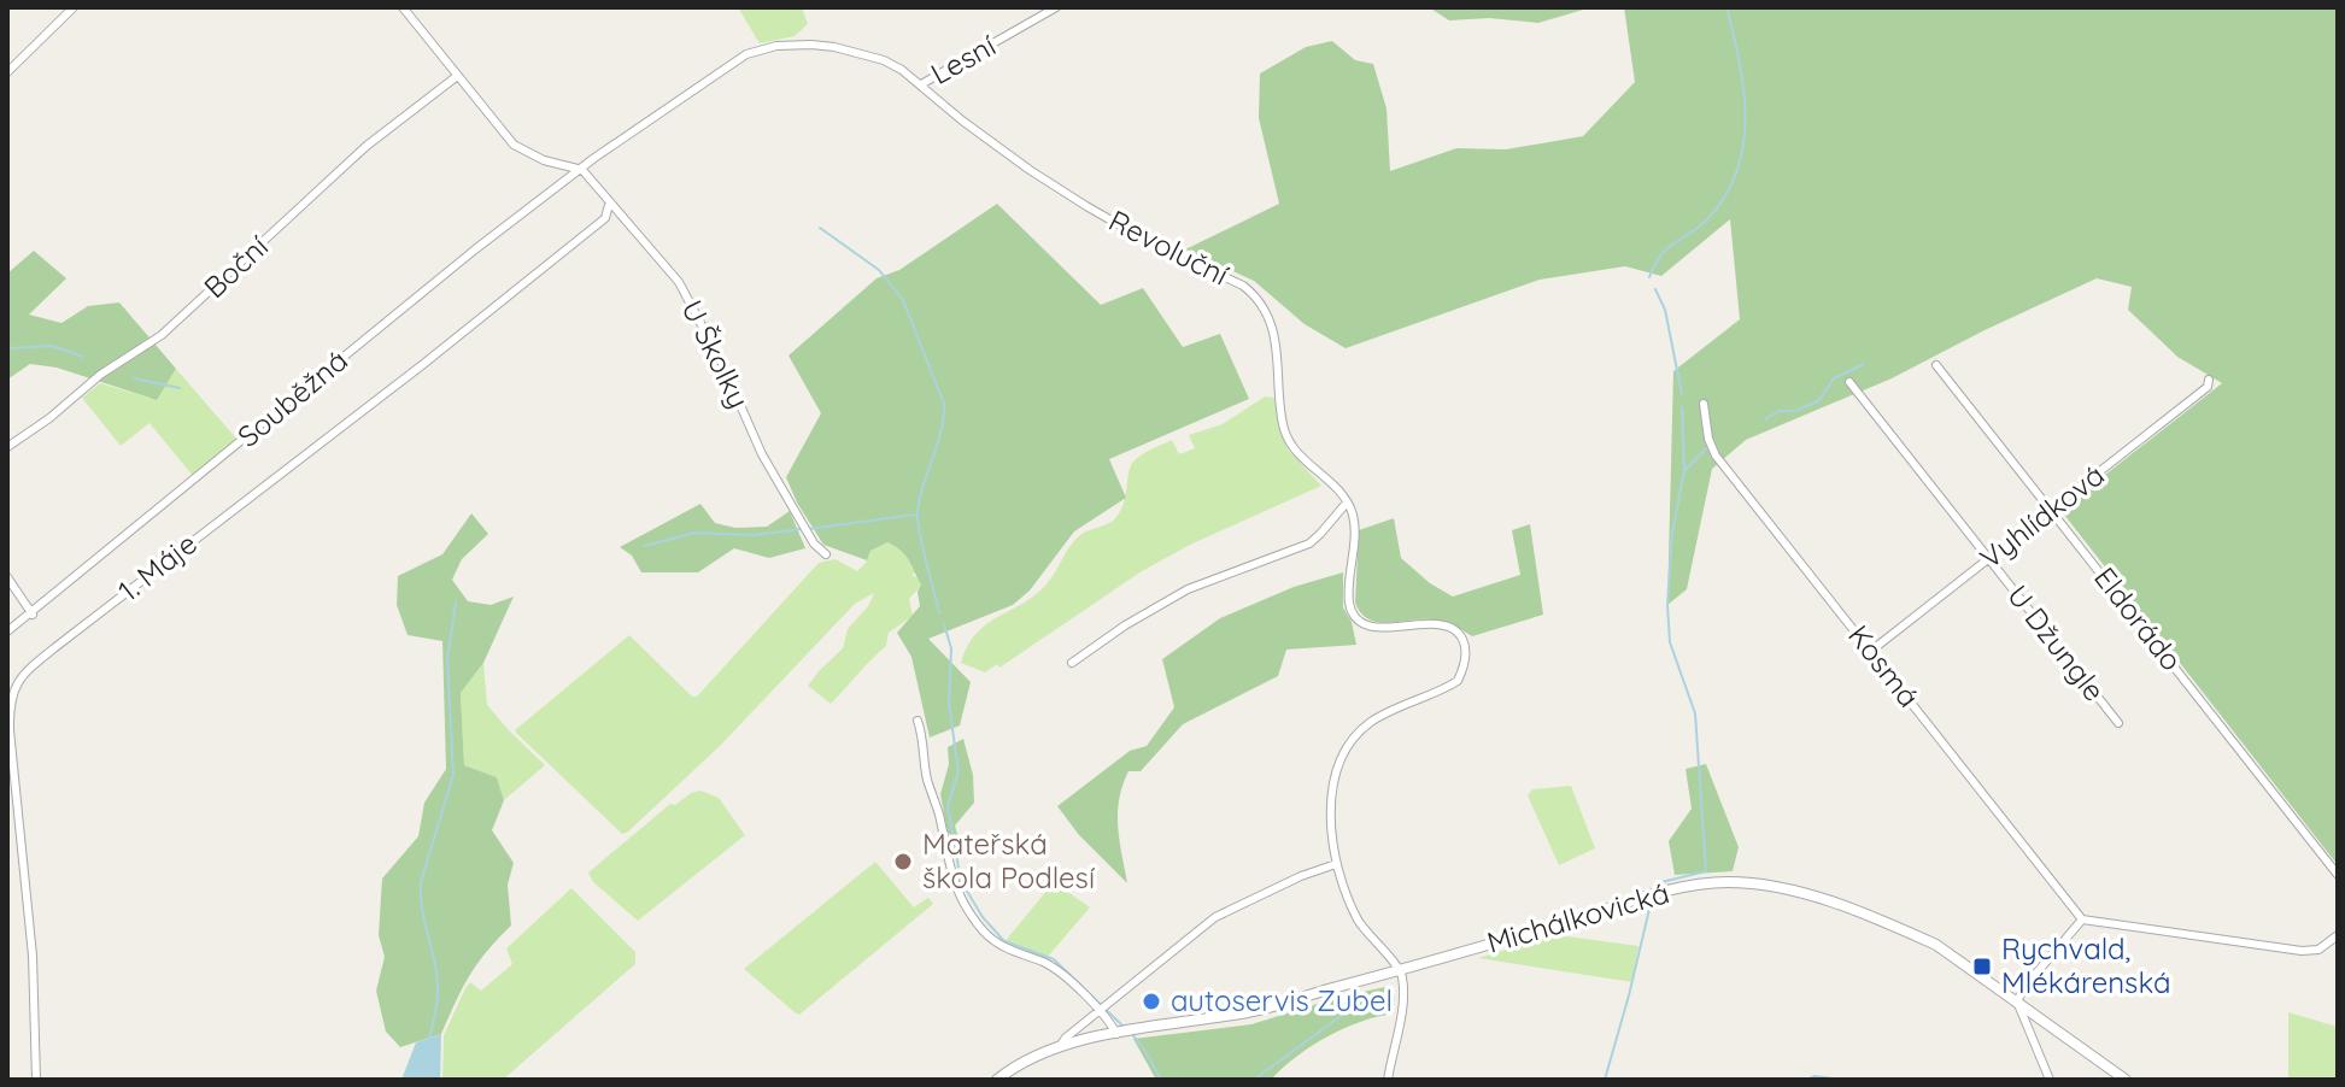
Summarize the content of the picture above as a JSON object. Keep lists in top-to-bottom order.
{
  "streets": {
    "street": [
      "Lesní",
      "Revoluční",
      "Boční",
      "U Školky",
      "Souběžná",
      "Vyhlídková",
      "1. Máje",
      "Eldorádo",
      "U Džungle",
      "Kosmá",
      "Michálkovická"
    ]
  },
  "crossings": [
    ["Lesní", "Revoluční"],
    ["Revoluční", "U Školky"],
    ["Revoluční", "Souběžná"],
    ["U Školky", "Souběžná"],
    ["U Školky", "1. Máje"],
    ["Vyhlídková", "Eldorádo"],
    ["Vyhlídková", "U Džungle"],
    ["Vyhlídková", "Kosmá"]
  ],
  "places": {
    "other": ["Mateřská škola Podlesí", "autoservis Zubel"],
    "transit": ["Rychvald, Mlékárenská"]
  }
}
